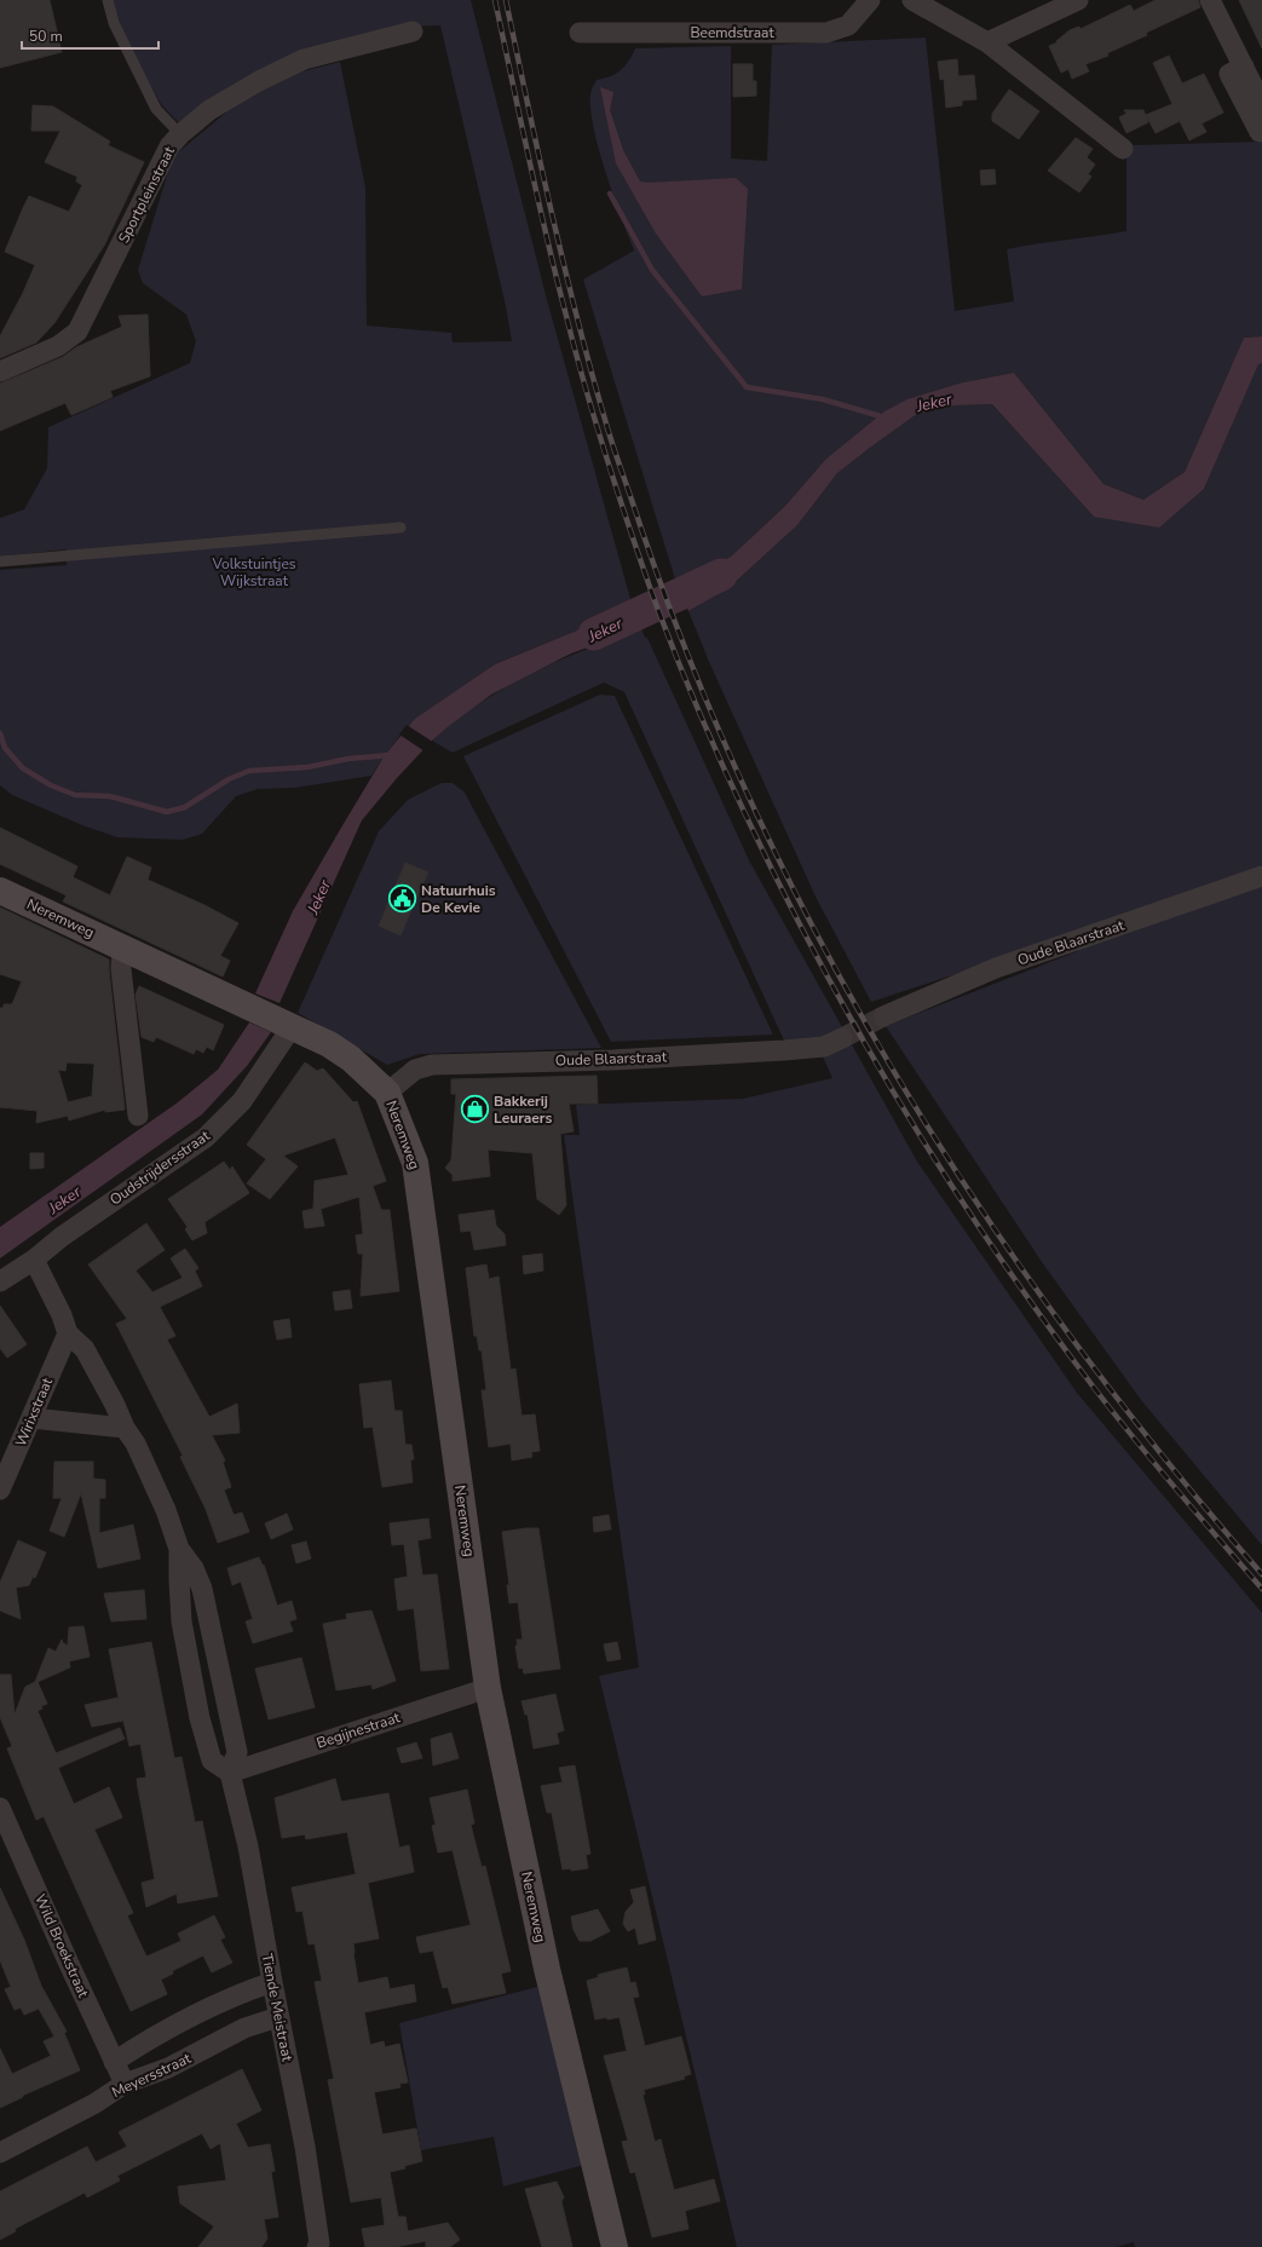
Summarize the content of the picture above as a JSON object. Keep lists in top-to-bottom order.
{
  "streets": {
    "street": [
      "Beemdstraat",
      "Sportpleinstraat",
      "Neremweg",
      "Oude Blaarstraat",
      "Oudstrijdersstraat",
      "Wirixstraat",
      "Begijnestraat",
      "Wild Broekstraat",
      "Tiende Meistraat",
      "Meyersstraat"
    ]
  },
  "crossings": [
    ["Neremweg", "Oude Blaarstraat"],
    ["Neremweg", "Oudstrijdersstraat"],
    ["Neremweg", "Begijnestraat"],
    ["Begijnestraat", "Tiende Meistraat"],
    ["Wild Broekstraat", "Meyersstraat"],
    ["Tiende Meistraat", "Meyersstraat"]
  ],
  "water": ["Jeker"],
  "parks": ["Volkstuintjes Wijkstraat"],
  "places": {
    "public building": ["Natuurhuis De Kevie"],
    "shop": ["Bakkerij Leuraers"]
  },
  "scale_bar": "50 m"
}
